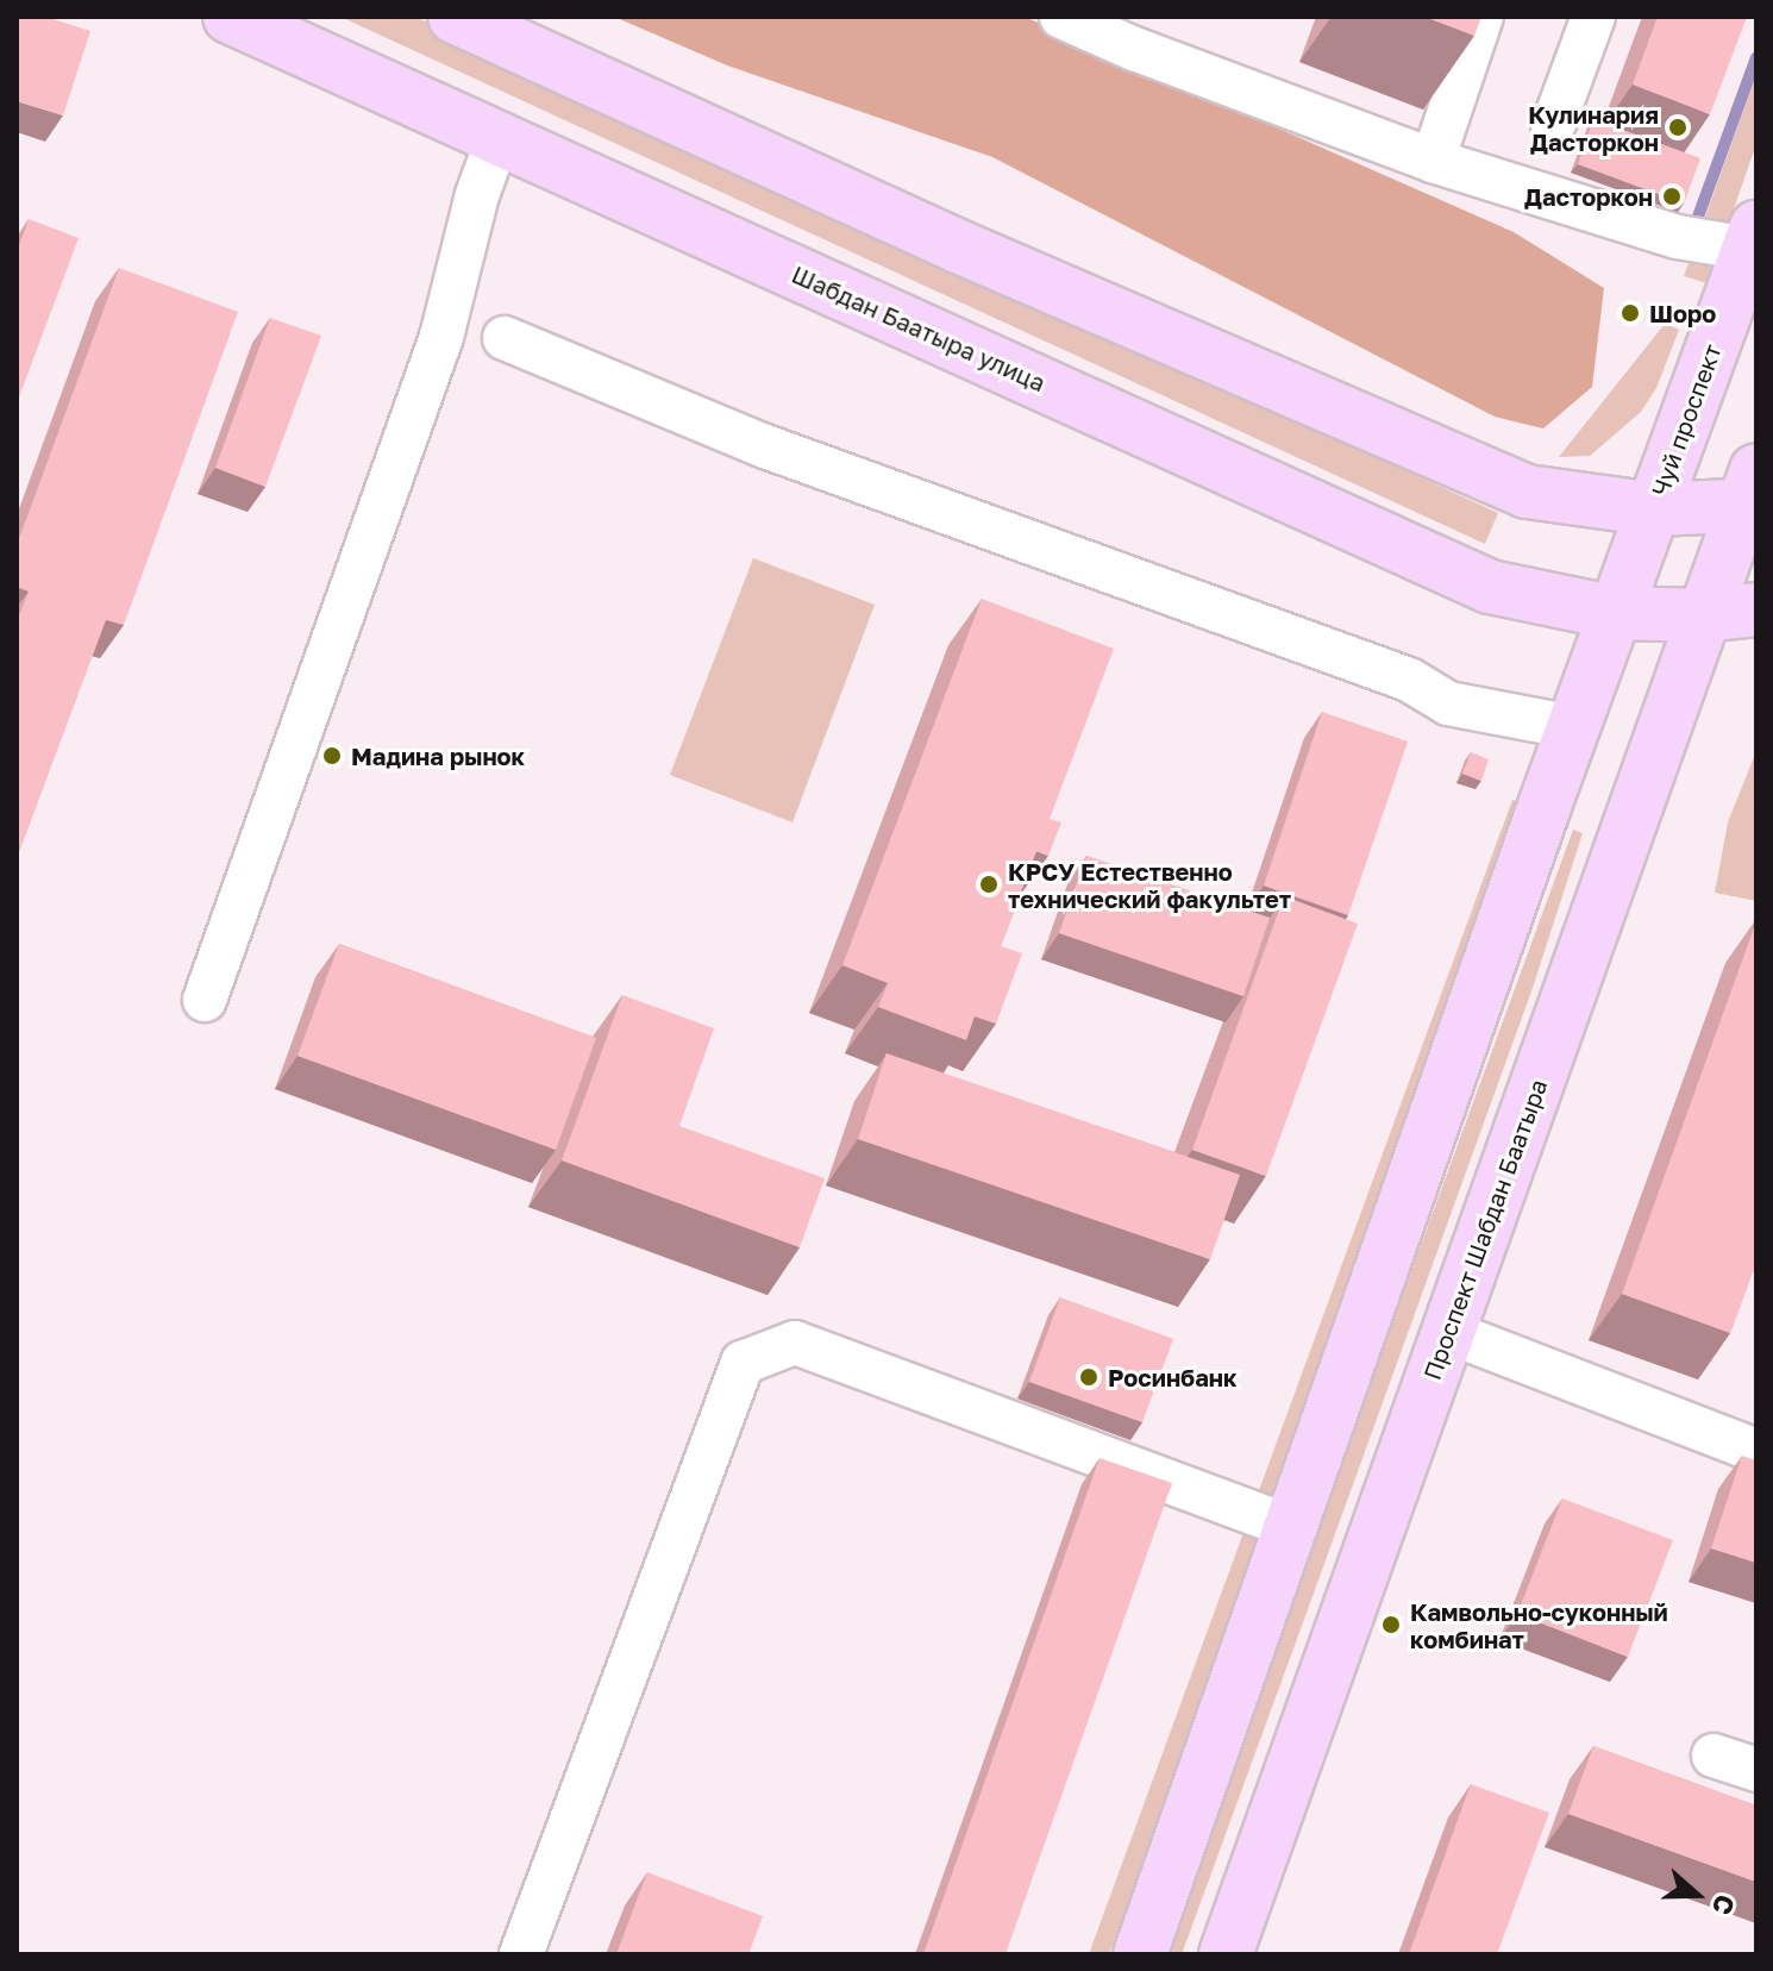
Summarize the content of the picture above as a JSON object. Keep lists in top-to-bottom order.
{
  "streets": {
    "main road": ["Шабдан Баатыра улица", "Чуй проспект", "Проспект Шабдан Баатыра"]
  },
  "crossings": [
    ["Шабдан Баатыра улица", "Чуй проспект"],
    ["Шабдан Баатыра улица", "Проспект Шабдан Баатыра"]
  ],
  "places": [
    "Кулинария Дасторкон",
    "Дасторкон",
    "Шоро",
    "Мадина рынок",
    "КРСУ Естественно технический факультет",
    "Росинбанк",
    "Камвольно-суконный комбинат"
  ],
  "north": "right"
}
